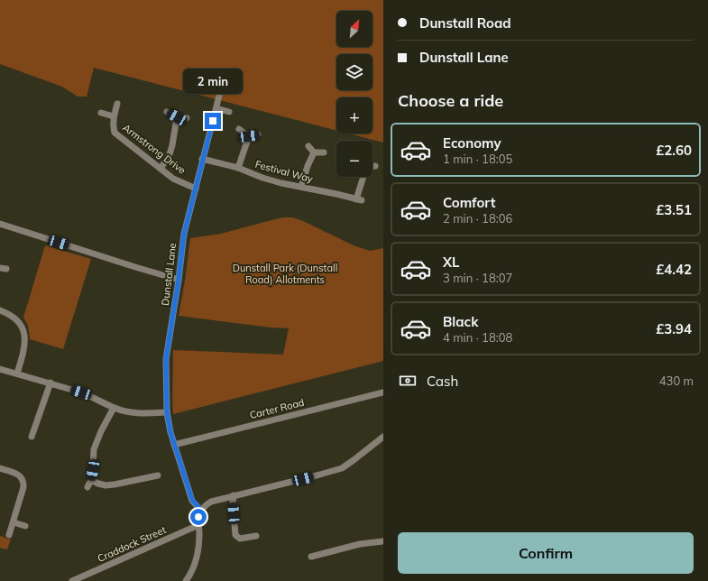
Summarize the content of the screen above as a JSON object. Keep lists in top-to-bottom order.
{
  "streets": {
    "street": [
      "Armstrong Drive",
      "Festival Way",
      "Dunstall Lane",
      "Carter Road",
      "Craddock Street"
    ]
  },
  "crossings": [
    ["Armstrong Drive", "Dunstall Lane"],
    ["Festival Way", "Dunstall Lane"],
    ["Dunstall Lane", "Carter Road"]
  ],
  "parks": ["Dunstall Park (Dunstall Road) Allotments"],
  "north": "top right",
  "page": {
    "banner": ["Dunstall Road", "Dunstall Lane"],
    "map_buttons": ["+", "−"],
    "bubble": "2 min",
    "heading": "Choose a ride",
    "list": [
      {
        "name": "Economy",
        "note": "1 min · 18:05",
        "value": "£2.60"
      },
      {
        "name": "Comfort",
        "note": "2 min · 18:06",
        "value": "£3.51"
      },
      {
        "name": "XL",
        "note": "3 min · 18:07",
        "value": "£4.42"
      },
      {
        "name": "Black",
        "note": "4 min · 18:08",
        "value": "£3.94"
      }
    ],
    "pay": ["Cash", "430 m"],
    "buttons": "Confirm"
  }
}
